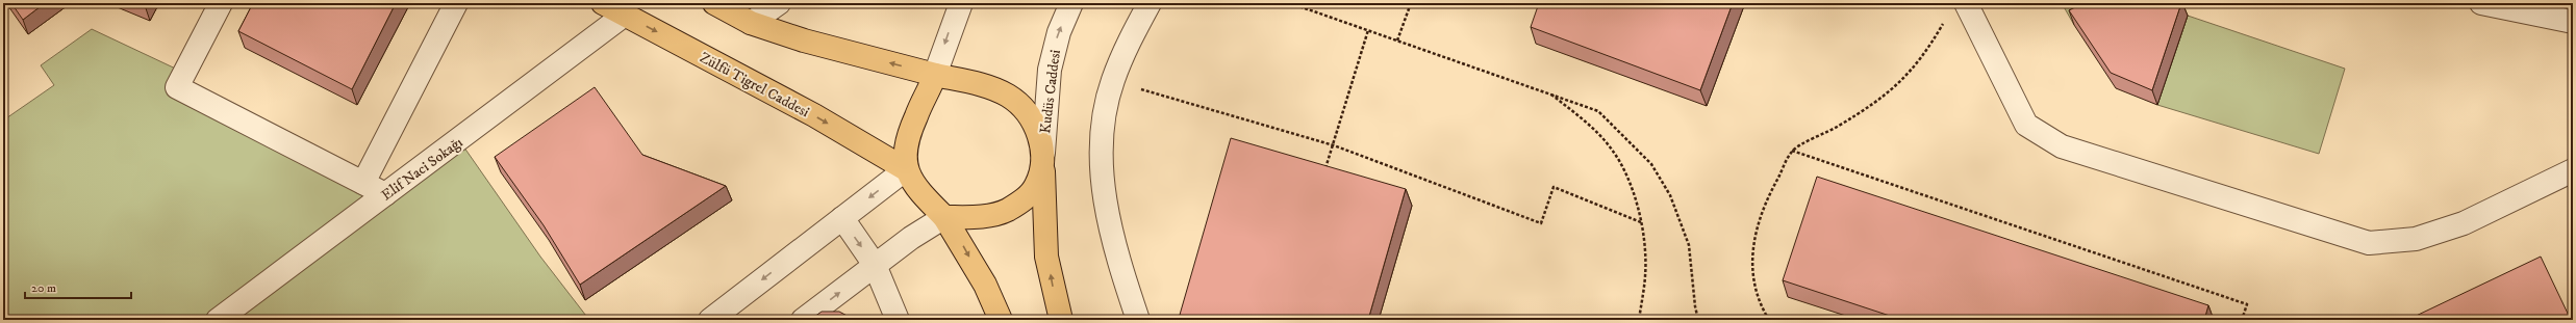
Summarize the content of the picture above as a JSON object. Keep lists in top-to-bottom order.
{
  "streets": {
    "main road": ["Zülfü Tigrel Caddesi"],
    "street": ["Kudüs Caddesi", "Elif Naci Sokağı"]
  },
  "crossings": [
    ["Zülfü Tigrel Caddesi", "Kudüs Caddesi"],
    ["Zülfü Tigrel Caddesi", "Elif Naci Sokağı"]
  ],
  "scale_bar": "20 m"
}
